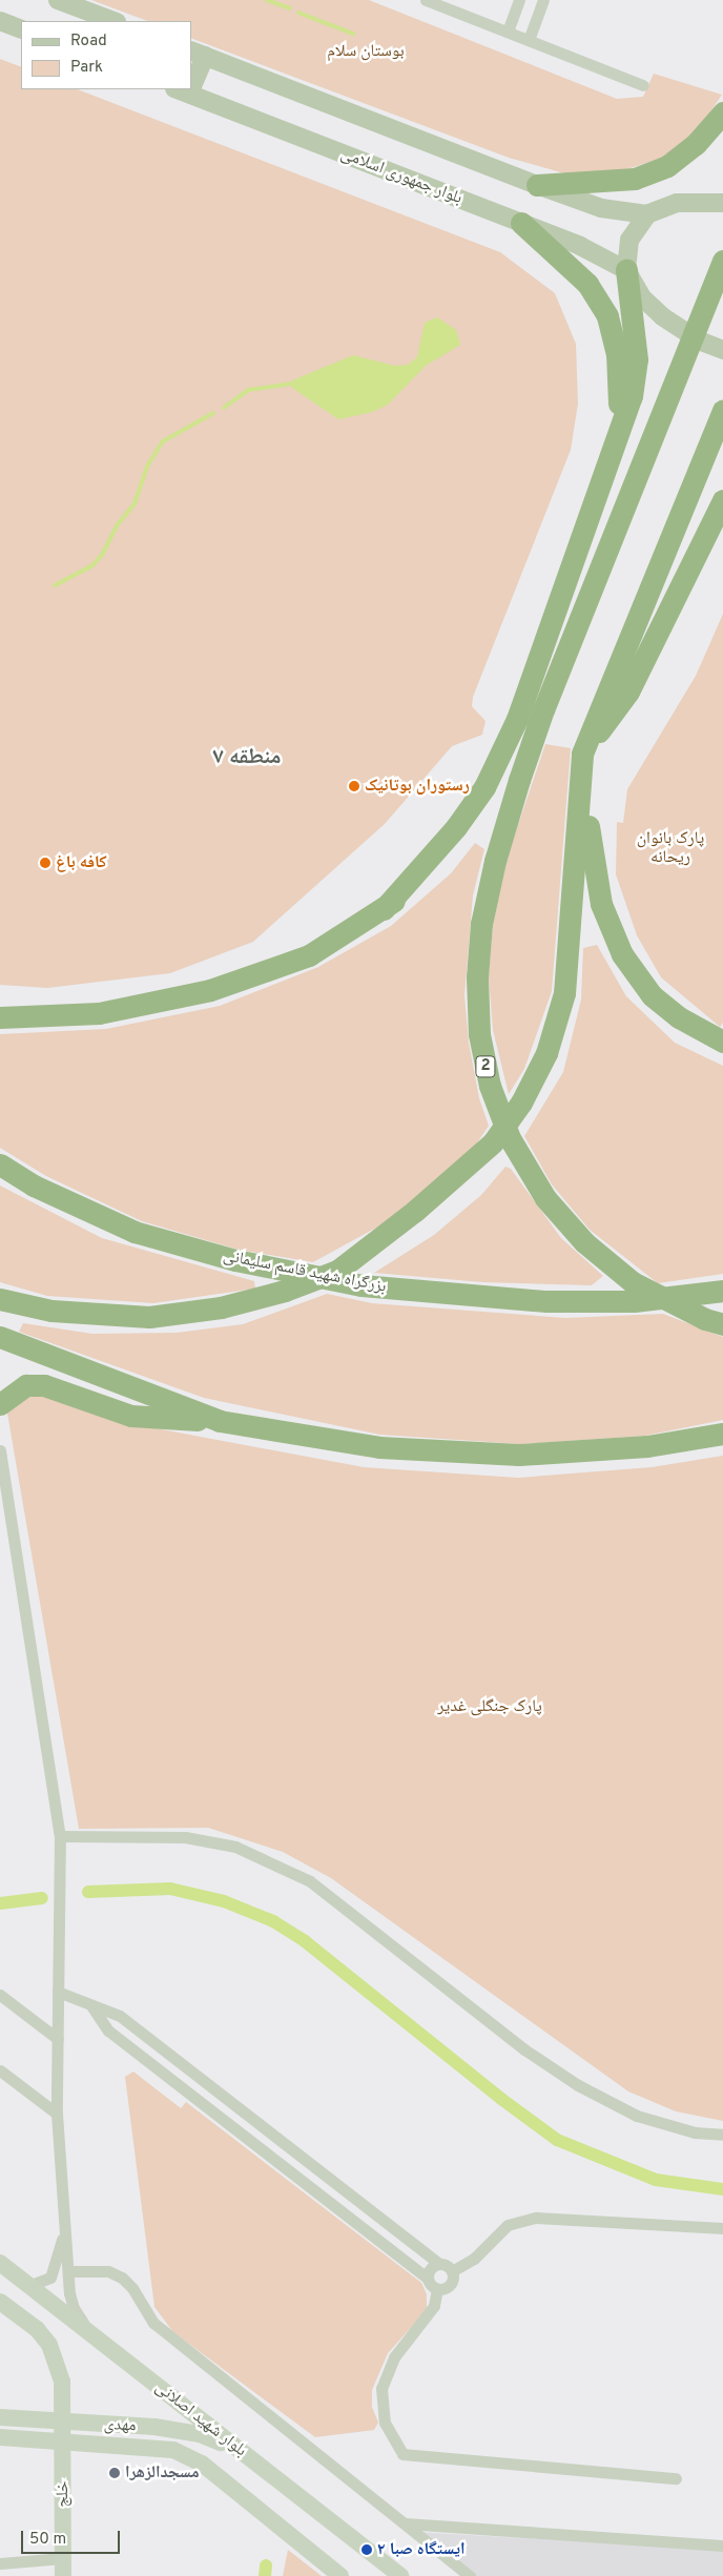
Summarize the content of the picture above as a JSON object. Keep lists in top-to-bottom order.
{
  "streets": {
    "highway": ["2", "بزرگراه شهید قاسم سلیمانی"],
    "main road": [
      "بلوار جمهوری اسلامی",
      "بلوار شهید اصلانی",
      "مهدی",
      "خلج"
    ]
  },
  "crossings": [
    ["بلوار شهید اصلانی", "مهدی"],
    ["مهدی", "خلج"]
  ],
  "districts": ["منطقه ۷"],
  "parks": ["بوستان سلام", "پارک بانوان ریحانه", "پارک جنگلی غدیر"],
  "places": [
    "رستوران بوتانیک",
    "کافه باغ",
    "مسجدالزهرا",
    "ایستگاه صبا ۲"
  ],
  "legend": ["Road", "Park"],
  "scale_bar": "50 m"
}
